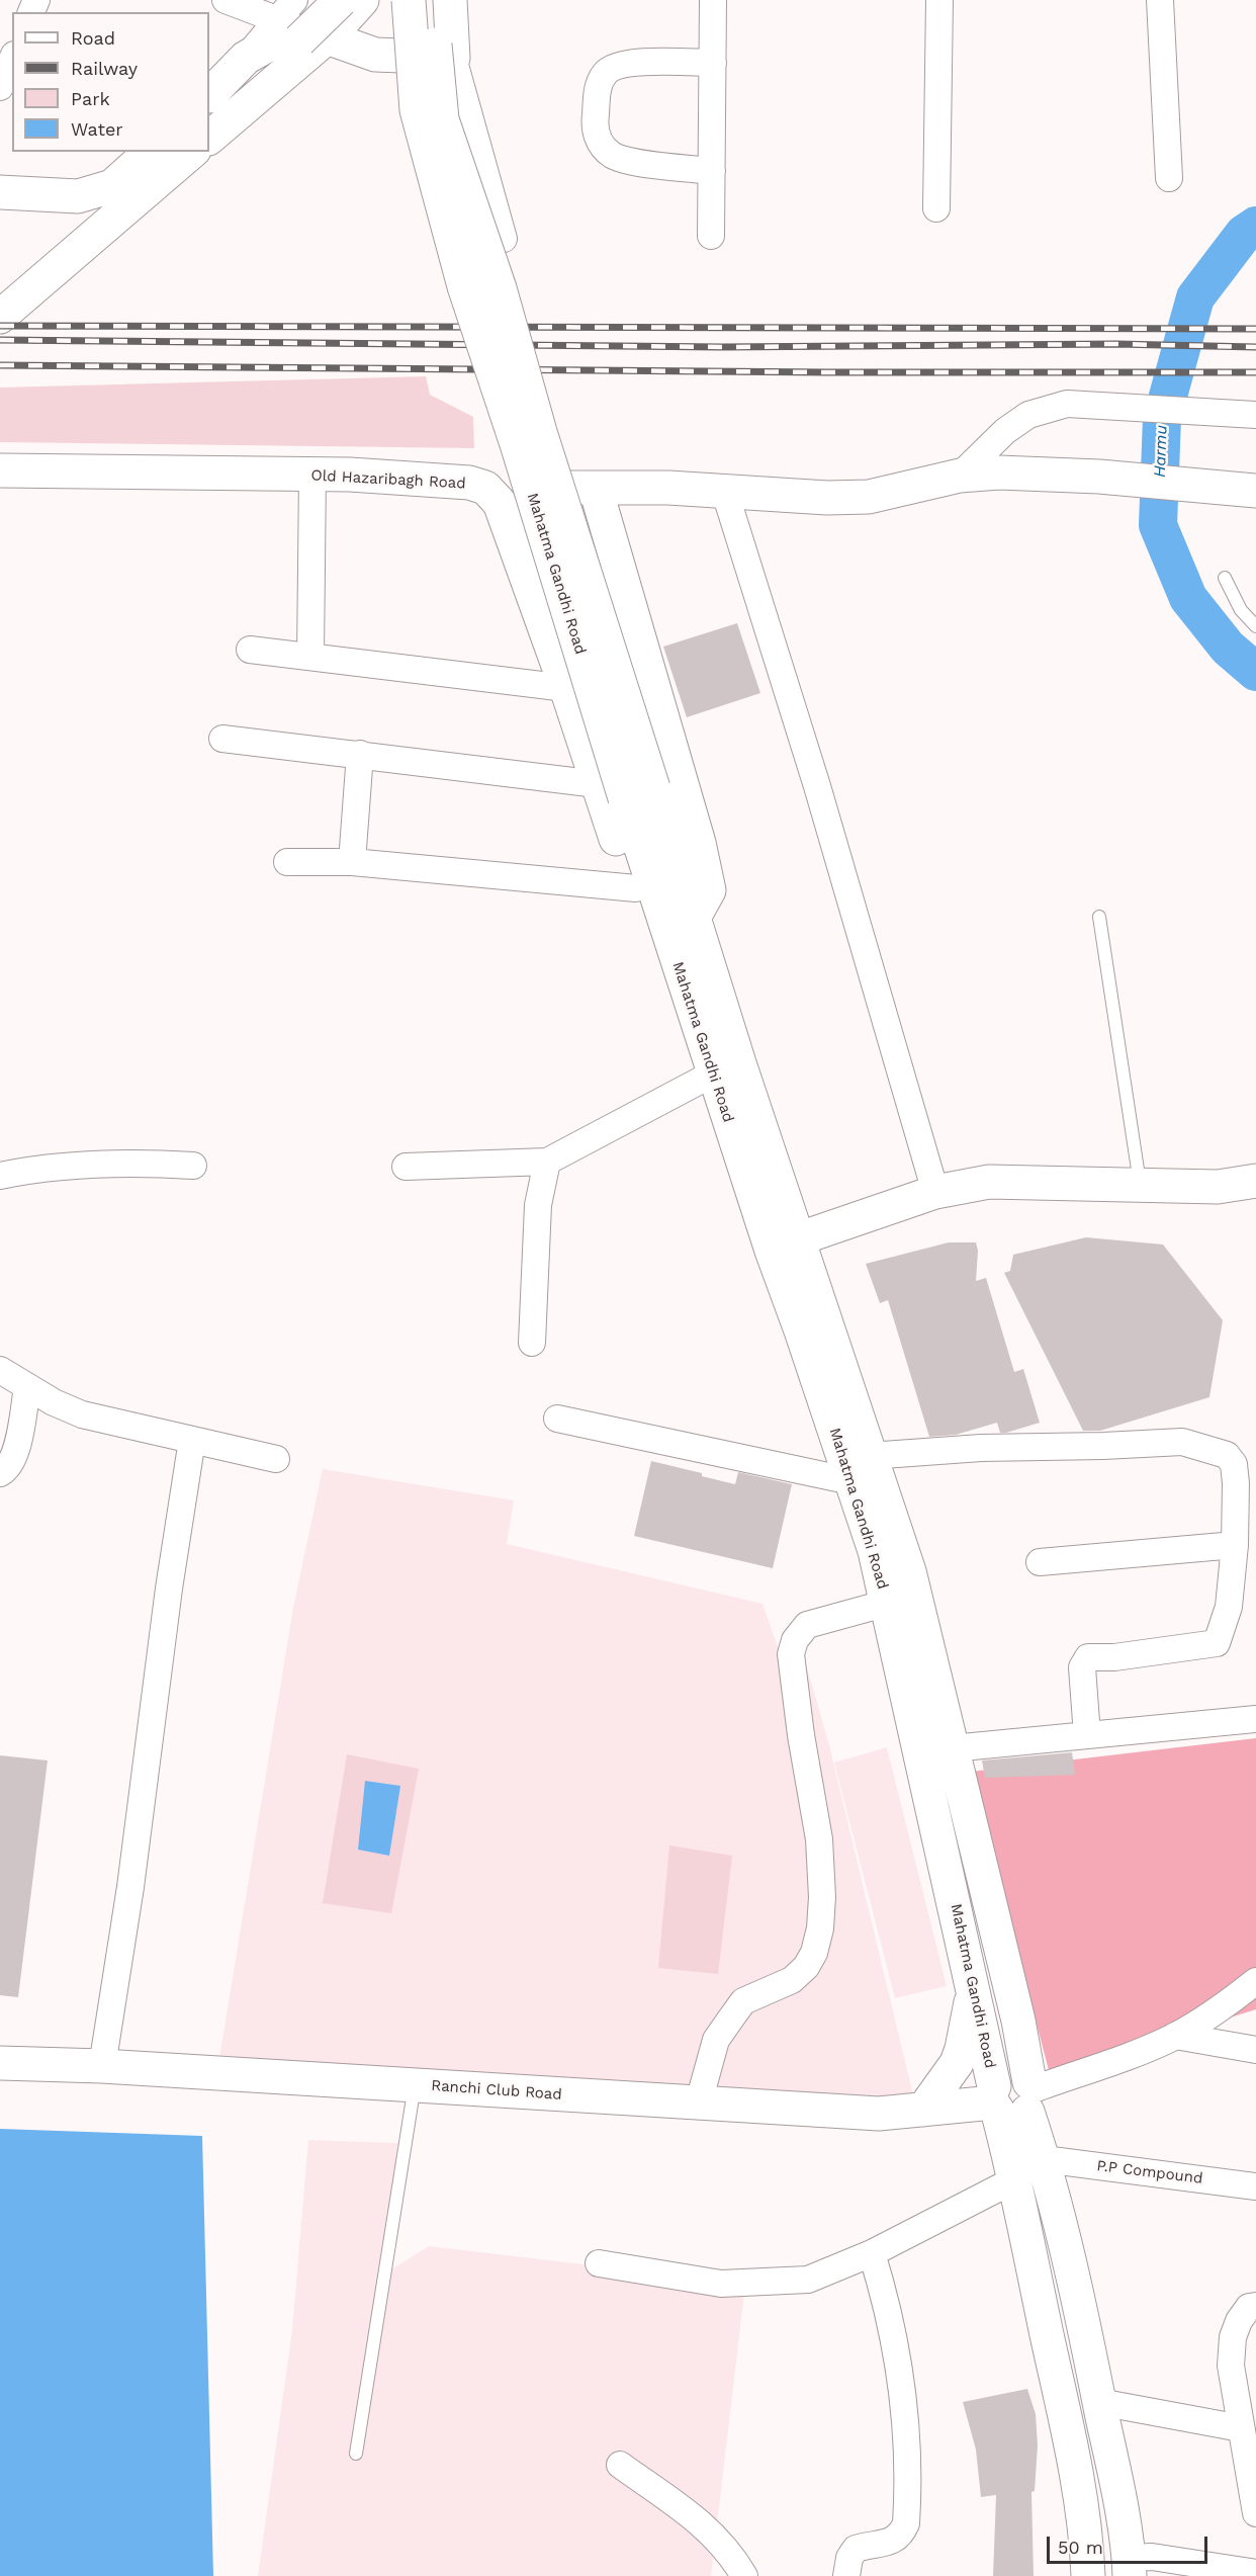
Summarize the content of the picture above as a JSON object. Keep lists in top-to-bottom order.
{
  "streets": {
    "main road": ["Old Hazaribagh Road", "Mahatma Gandhi Road", "Ranchi Club Road"],
    "street": ["P.P Compound"]
  },
  "crossings": [
    ["Old Hazaribagh Road", "Mahatma Gandhi Road"],
    ["Mahatma Gandhi Road", "Ranchi Club Road"],
    ["Mahatma Gandhi Road", "P.P Compound"]
  ],
  "water": ["Harmu"],
  "legend": [
    "Road",
    "Railway",
    "Park",
    "Water"
  ],
  "scale_bar": "50 m"
}
